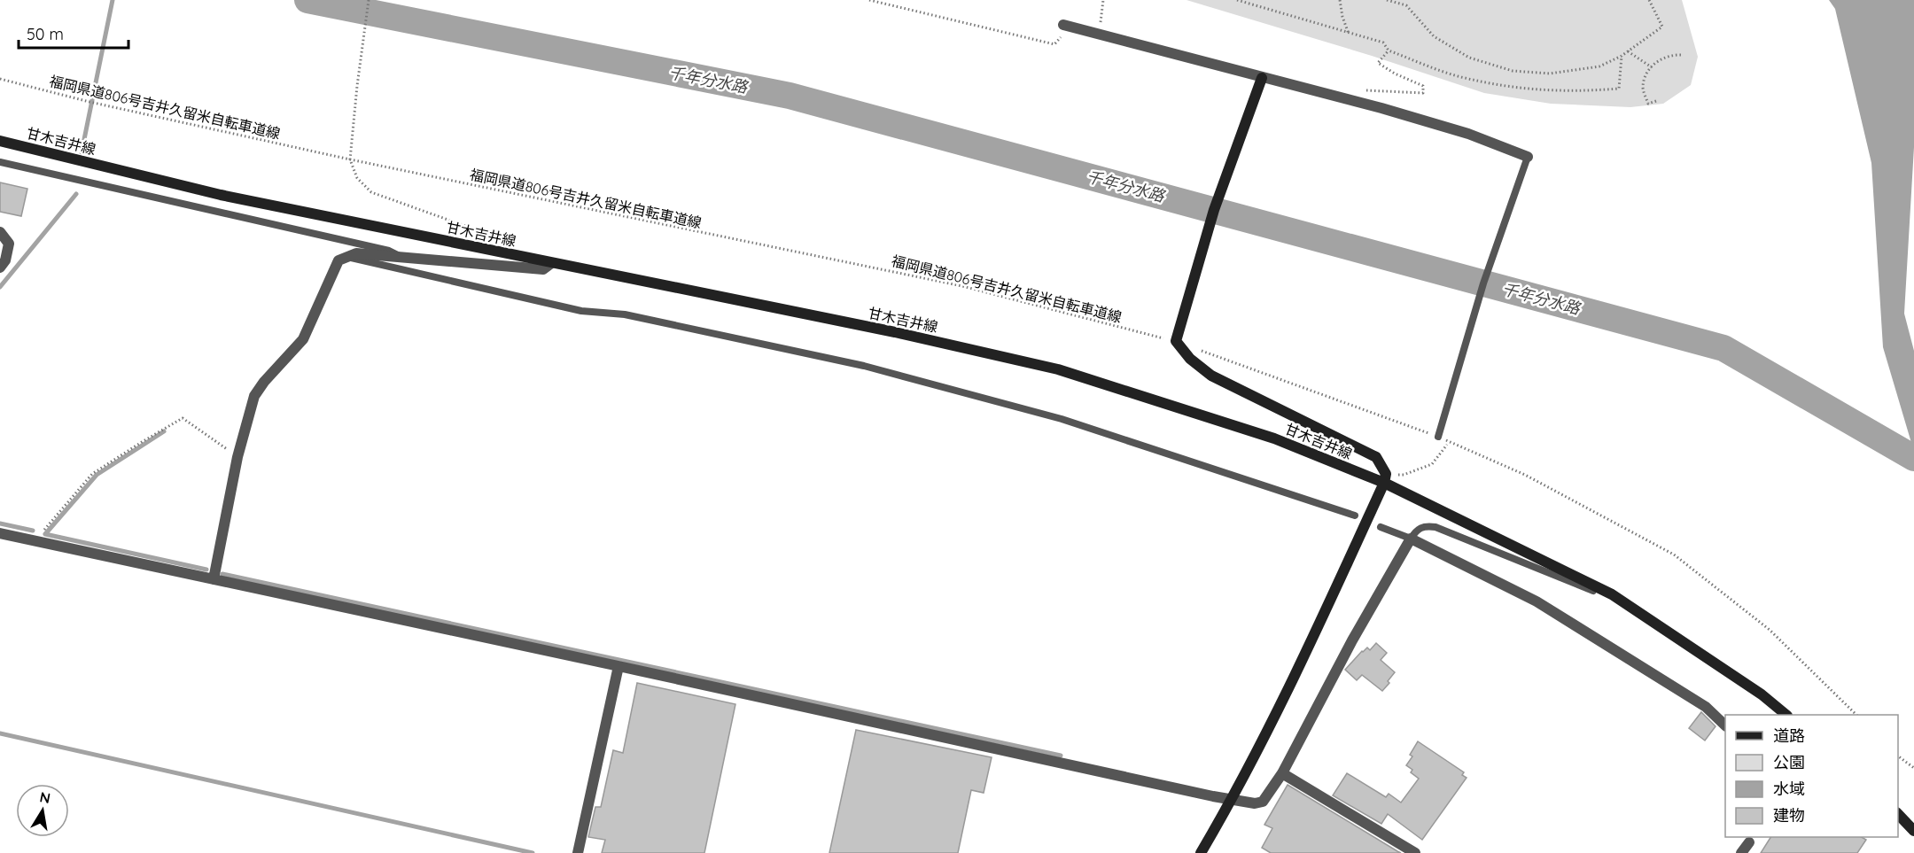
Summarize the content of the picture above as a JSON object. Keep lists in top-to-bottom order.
{
  "streets": {
    "main road": ["甘木吉井線"],
    "path": ["福岡県道806号吉井久留米自転車道線"]
  },
  "water": ["千年分水路"],
  "legend": [
    "道路",
    "公園",
    "水域",
    "建物"
  ],
  "scale_bar": "50 m",
  "north": "top"
}
